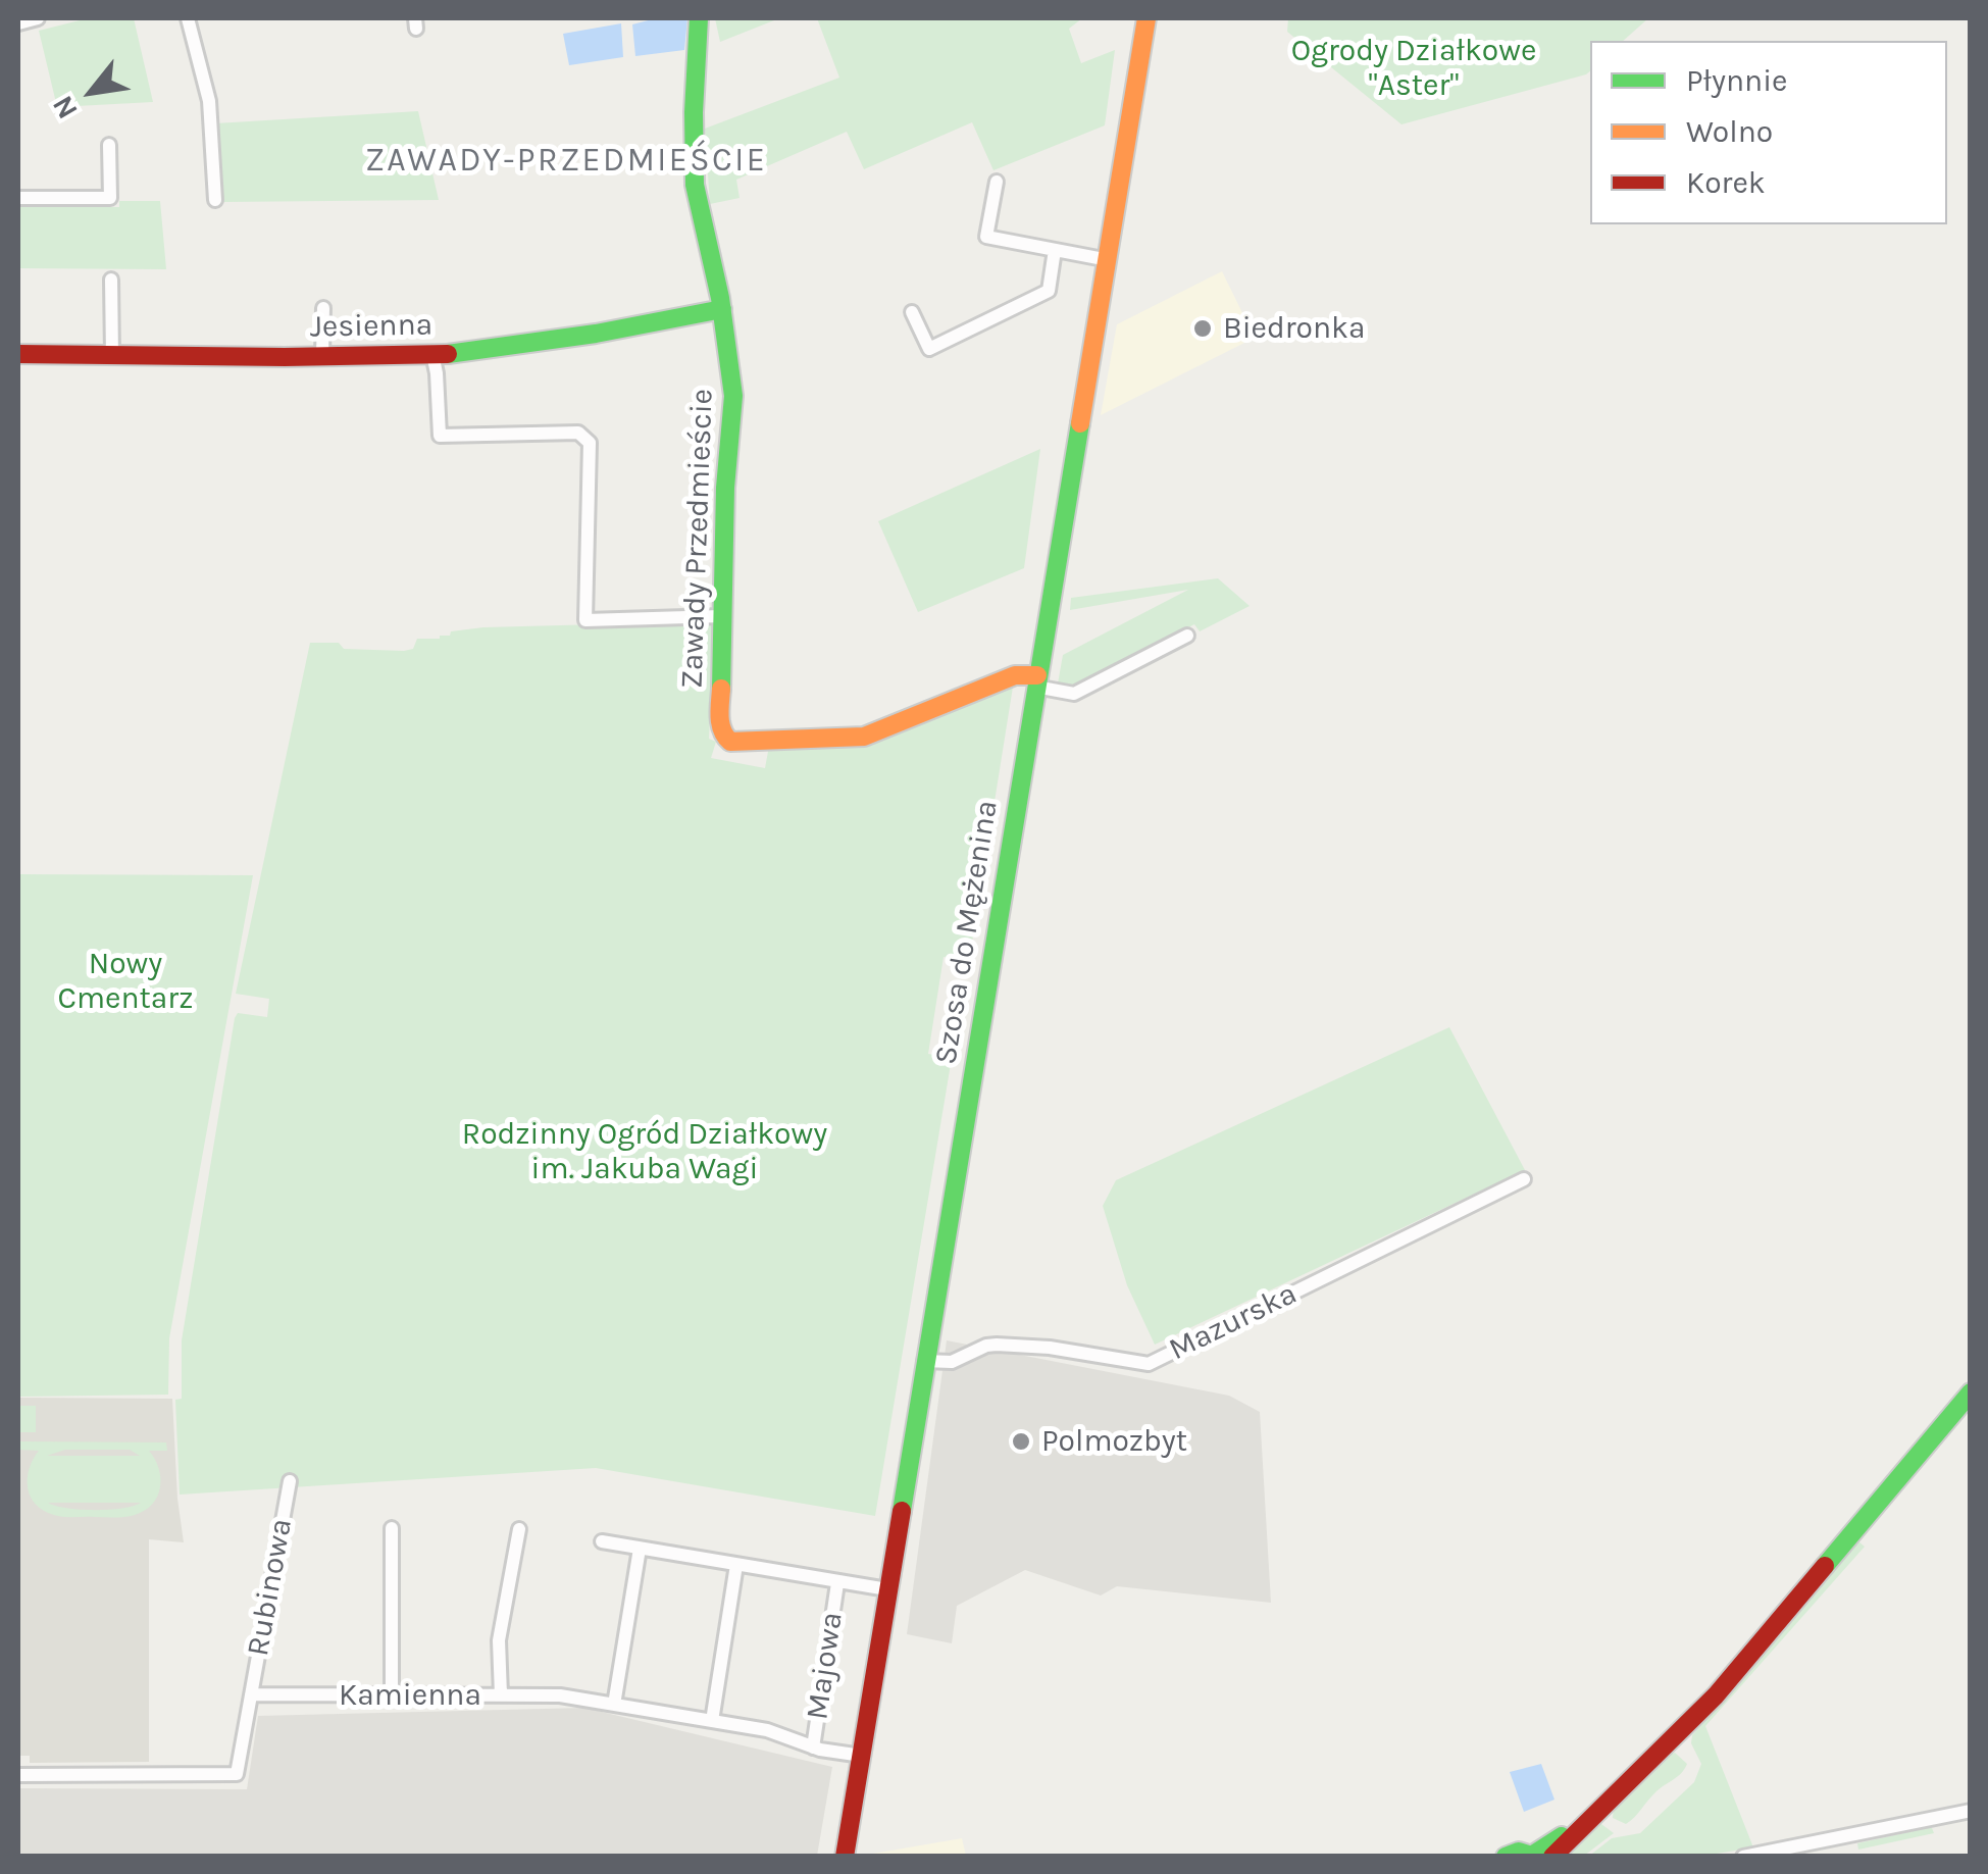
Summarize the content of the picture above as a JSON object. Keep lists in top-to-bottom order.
{
  "streets": {
    "main road": ["Jesienna", "Zawady Przedmieście", "Szosa do Mężenina"],
    "street": [
      "Mazurska",
      "Rubinowa",
      "Majowa",
      "Kamienna"
    ]
  },
  "crossings": [
    ["Jesienna", "Zawady Przedmieście"],
    ["Zawady Przedmieście", "Szosa do Mężenina"],
    ["Szosa do Mężenina", "Mazurska"],
    ["Szosa do Mężenina", "Majowa"],
    ["Szosa do Mężenina", "Kamienna"],
    ["Rubinowa", "Kamienna"],
    ["Majowa", "Kamienna"]
  ],
  "districts": ["ZAWADY-PRZEDMIEŚCIE"],
  "parks": ["Ogrody Działkowe \"Aster\"", "Nowy Cmentarz", "Rodzinny Ogród Działkowy im. Jakuba Wagi"],
  "places": ["Biedronka", "Polmozbyt"],
  "legend": ["Płynnie", "Wolno", "Korek"],
  "north": "bottom left"
}
